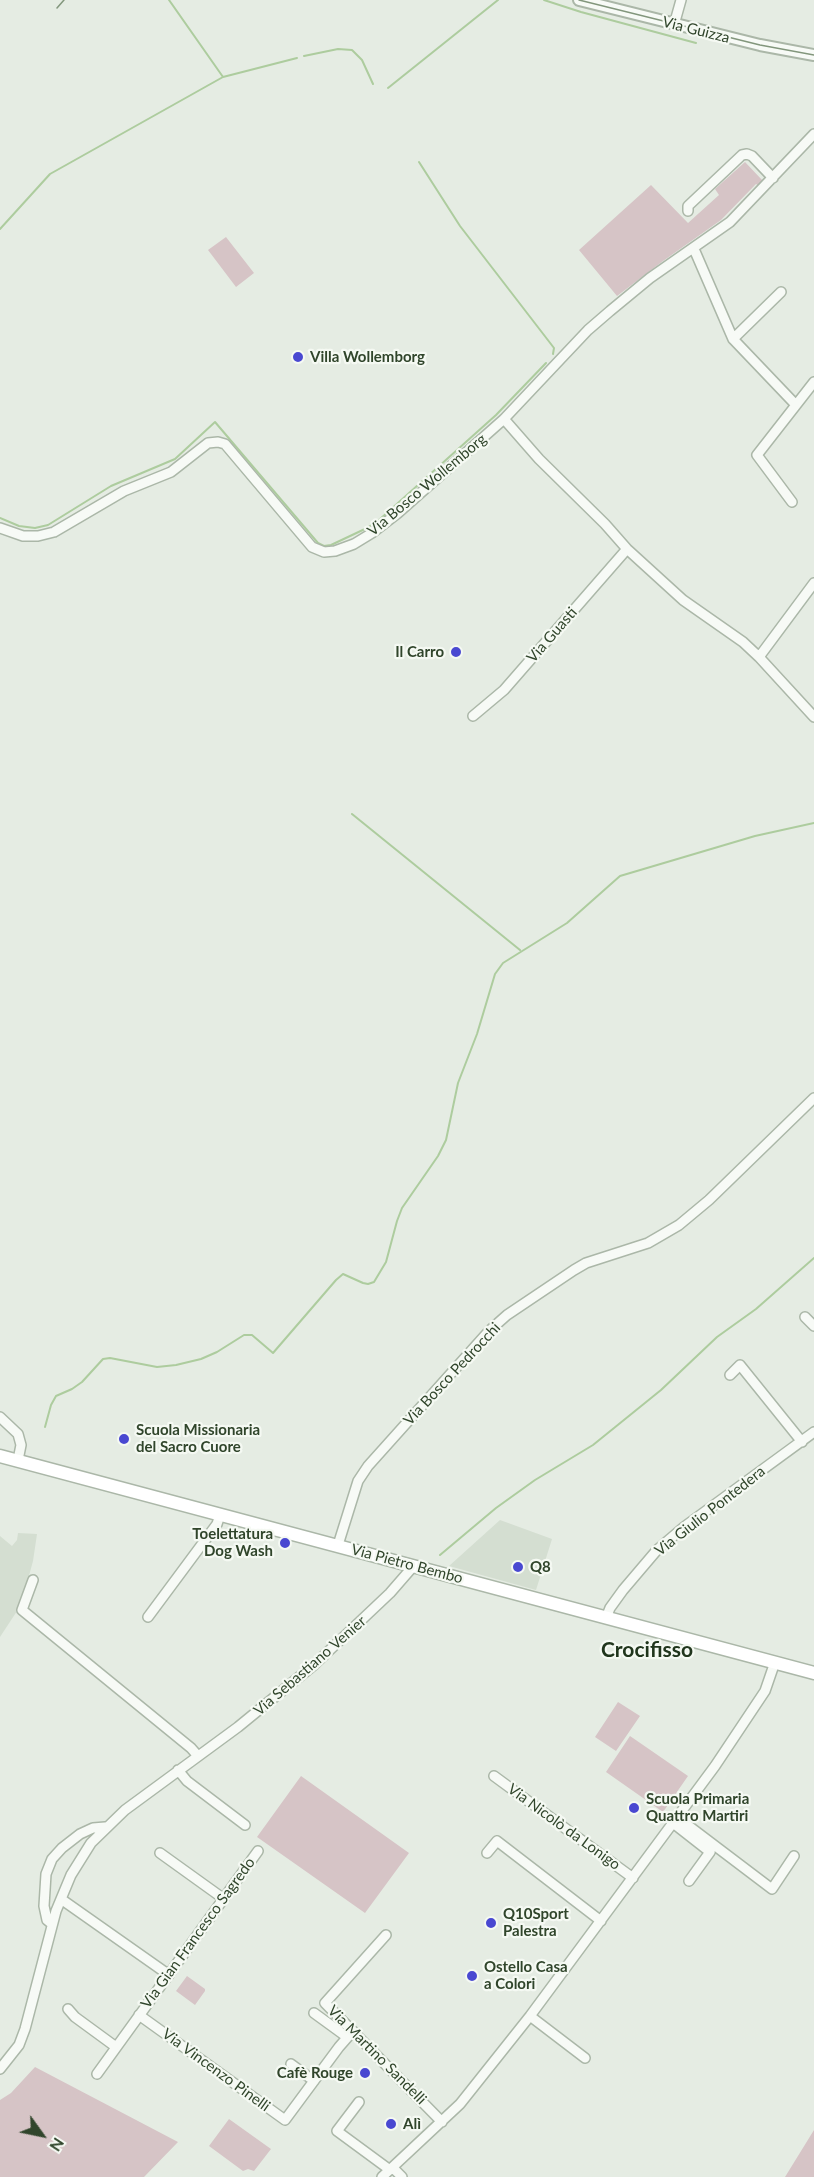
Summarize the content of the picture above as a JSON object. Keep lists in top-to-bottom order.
{
  "streets": {
    "main road": ["Via Pietro Bembo"],
    "street": [
      "Via Guizza",
      "Via Bosco Wollemborg",
      "Via Guasti",
      "Via Bosco Pedrocchi",
      "Via Giulio Pontedera",
      "Via Sebastiano Venier",
      "Via Nicolò da Lonigo",
      "Via Gian Francesco Sagredo",
      "Via Martino Sandelli",
      "Via Vincenzo Pinelli"
    ]
  },
  "crossings": [
    ["Via Bosco Pedrocchi", "Via Pietro Bembo"],
    ["Via Giulio Pontedera", "Via Pietro Bembo"],
    ["Via Pietro Bembo", "Via Sebastiano Venier"],
    ["Via Gian Francesco Sagredo", "Via Vincenzo Pinelli"],
    ["Via Martino Sandelli", "Via Vincenzo Pinelli"]
  ],
  "districts": ["Crocifisso"],
  "places": [
    "Villa Wollemborg",
    "Il Carro",
    "Scuola Missionaria del Sacro Cuore",
    "Toelettatura Dog Wash",
    "Q8",
    "Scuola Primaria Quattro Martiri",
    "Q10Sport Palestra",
    "Ostello Casa a Colori",
    "Cafè Rouge",
    "Alì"
  ],
  "north": "bottom right"
}
